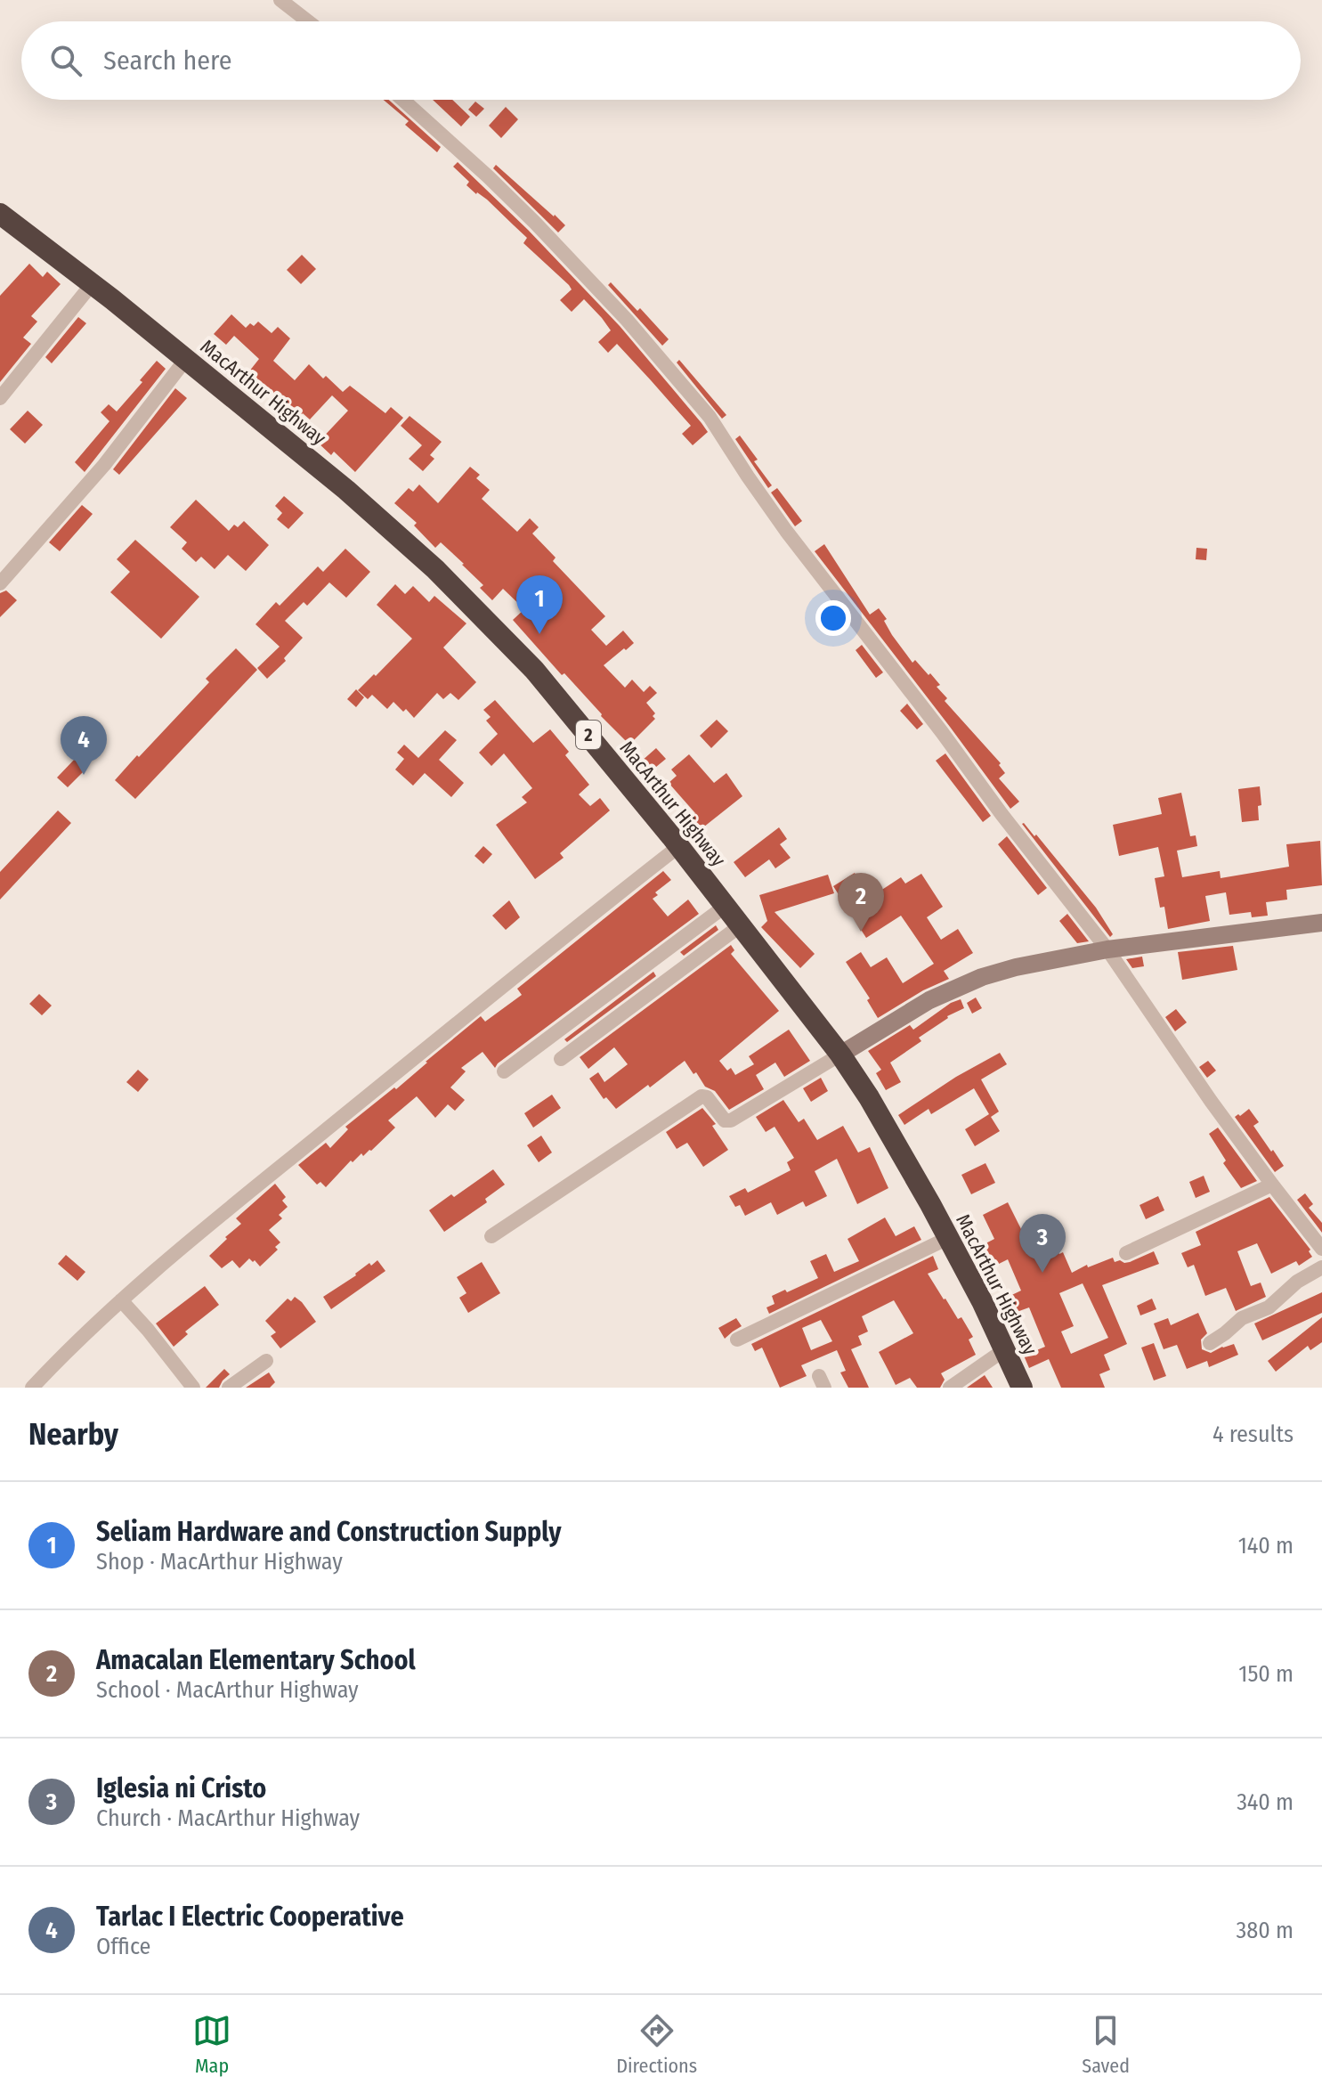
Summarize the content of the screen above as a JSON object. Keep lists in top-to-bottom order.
{
  "streets": {
    "highway": ["MacArthur Highway", "2"]
  },
  "page": {
    "search": "Search here",
    "pins": [
      "1",
      "4",
      "2",
      "3"
    ],
    "heading": ["Nearby", "4 results"],
    "list": [
      {
        "mark": "1",
        "name": "Seliam Hardware and Construction Supply",
        "note": "Shop · MacArthur Highway",
        "value": "140 m"
      },
      {
        "mark": "2",
        "name": "Amacalan Elementary School",
        "note": "School · MacArthur Highway",
        "value": "150 m"
      },
      {
        "mark": "3",
        "name": "Iglesia ni Cristo",
        "note": "Church · MacArthur Highway",
        "value": "340 m"
      },
      {
        "mark": "4",
        "name": "Tarlac I Electric Cooperative",
        "note": "Office",
        "value": "380 m"
      }
    ],
    "nav": ["Map", "Directions", "Saved"]
  }
}
